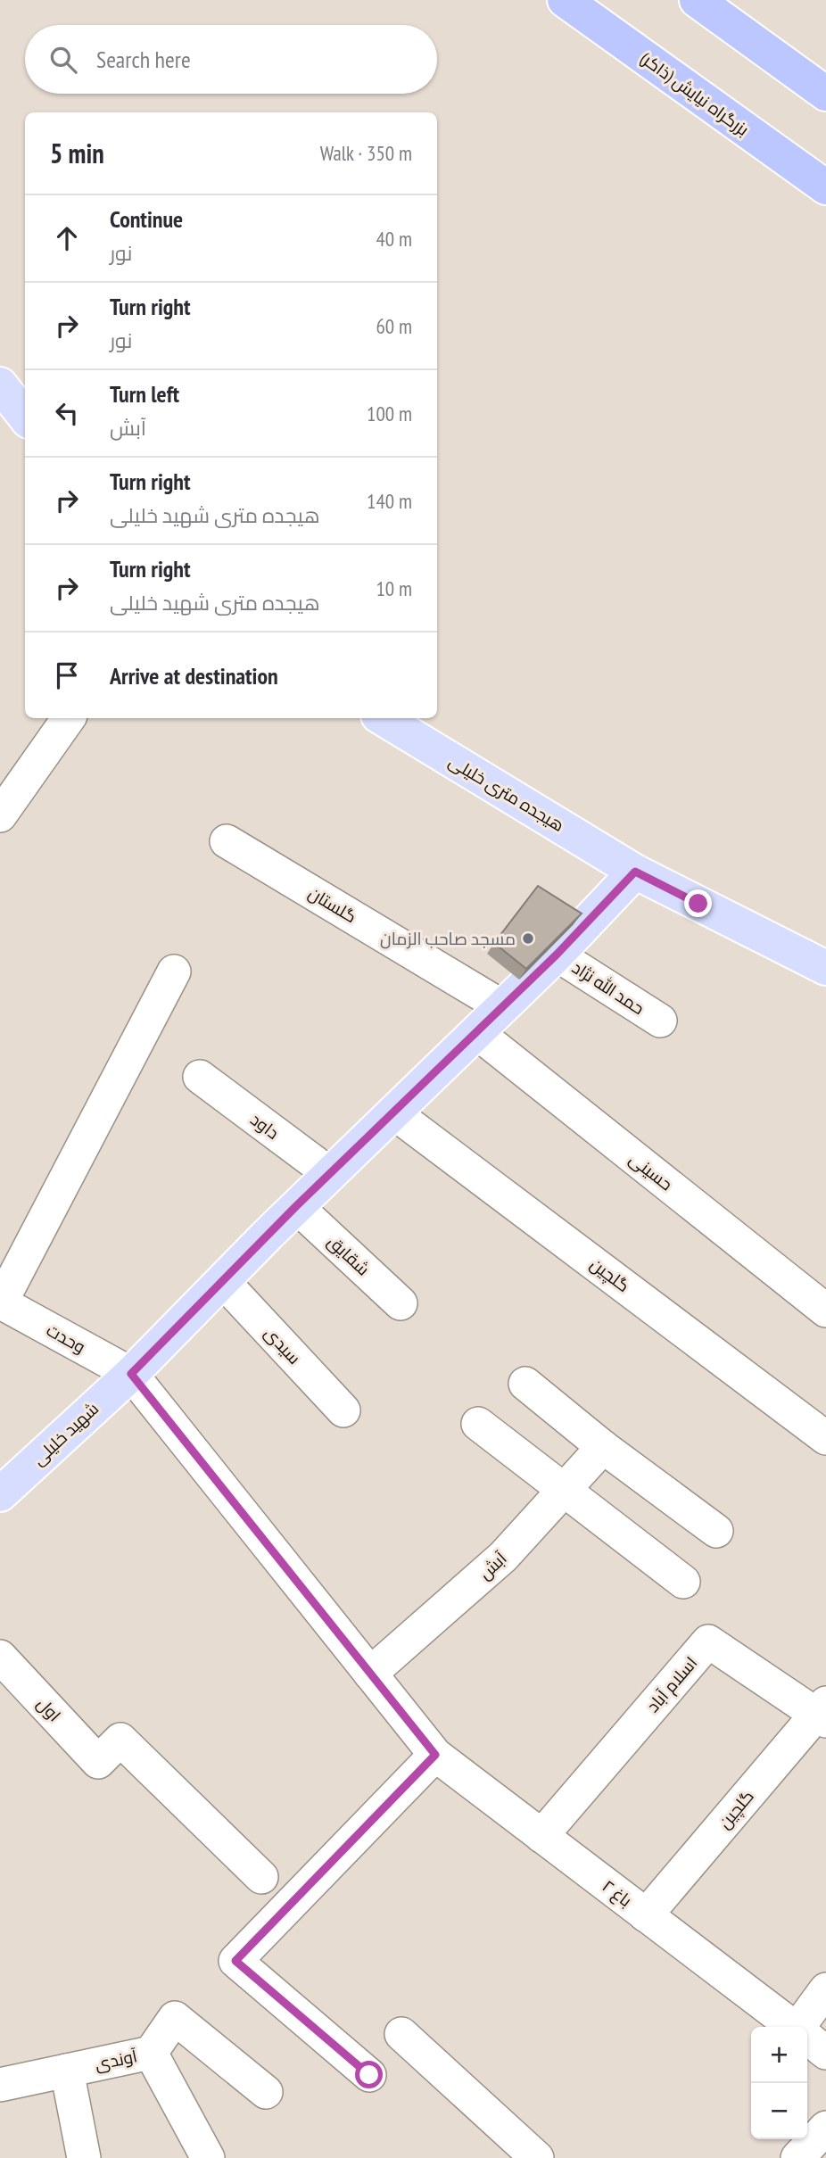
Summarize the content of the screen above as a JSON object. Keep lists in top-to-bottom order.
{
  "streets": {
    "highway": ["بزرگراه نیایش (ذاکر)"],
    "main road": ["هیجده متری خلیلی", "شهید خلیلی"],
    "street": [
      "گلستان",
      "حمد الله نژاد",
      "داود",
      "حسینی",
      "شقایق",
      "گلچین",
      "وحدت",
      "سیدی",
      "آبش",
      "اسلام آباد",
      "اول",
      "باغ ۲",
      "آوندی"
    ]
  },
  "crossings": [
    ["هیجده متری خلیلی", "شهید خلیلی"],
    ["گلستان", "شهید خلیلی"],
    ["حمد الله نژاد", "شهید خلیلی"],
    ["داود", "شهید خلیلی"],
    ["حسینی", "شهید خلیلی"],
    ["شقایق", "شهید خلیلی"],
    ["گلچین", "شهید خلیلی"],
    ["گلچین", "اسلام آباد"],
    ["گلچین", "باغ ۲"],
    ["وحدت", "شهید خلیلی"],
    ["سیدی", "شهید خلیلی"],
    ["اسلام آباد", "باغ ۲"]
  ],
  "places": ["مسجد صاحب الزمان"],
  "page": {
    "search": "Search here",
    "heading": ["5 min", "Walk · 350 m"],
    "list": [
      ["Continue", "نور", "40 m"],
      ["Turn right", "نور", "60 m"],
      ["Turn left", "آبش", "100 m"],
      ["Turn right", "هیجده متری شهید خلیلی", "140 m"],
      ["Turn right", "هیجده متری شهید خلیلی", "10 m"],
      "Arrive at destination"
    ],
    "map_buttons": ["+", "−"]
  }
}
